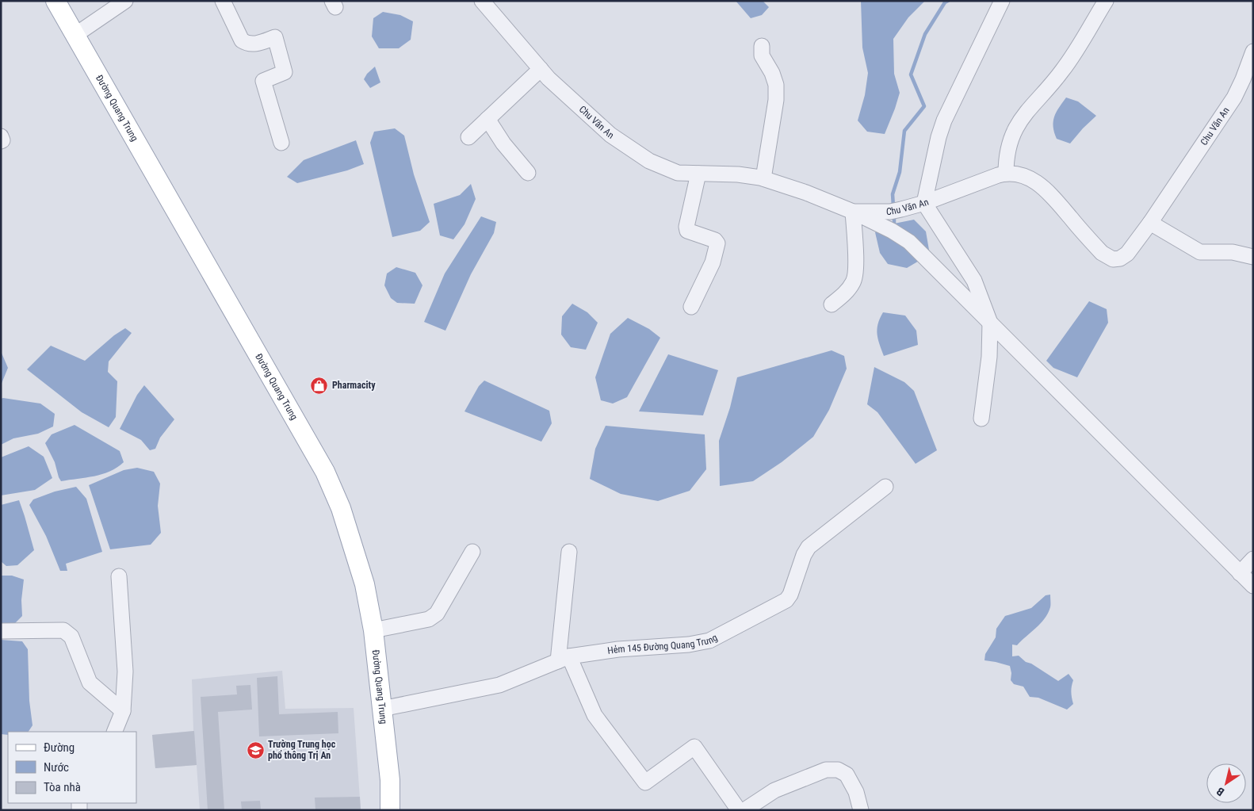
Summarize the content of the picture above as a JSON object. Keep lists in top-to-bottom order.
{
  "streets": {
    "main road": ["Đường Quang Trung"],
    "street": ["Chu Văn An", "Hẻm 145 Đường Quang Trung"]
  },
  "crossings": [
    ["Đường Quang Trung", "Hẻm 145 Đường Quang Trung"]
  ],
  "places": {
    "shop": ["Pharmacity"],
    "school or university": ["Trường Trung học phổ thông Trị An"]
  },
  "legend": ["Đường", "Nước", "Tòa nhà"],
  "north": "bottom left"
}
